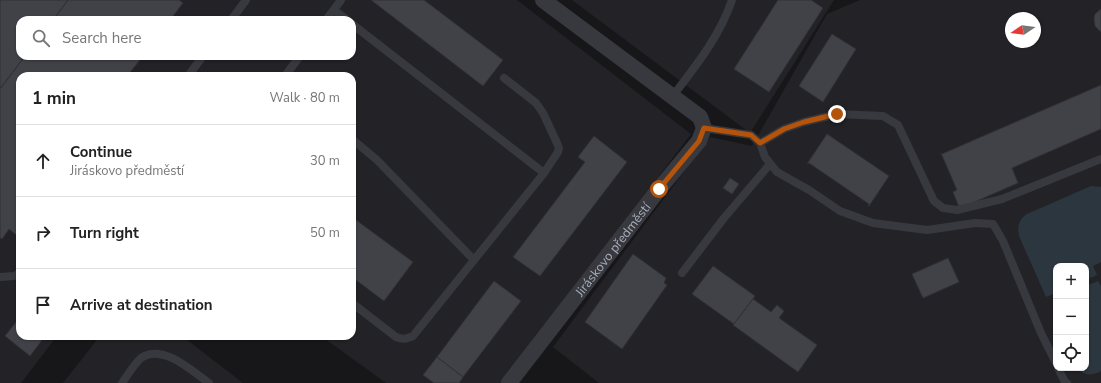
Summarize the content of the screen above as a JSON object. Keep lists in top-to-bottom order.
{
  "streets": {
    "street": ["Jiráskovo předměstí"]
  },
  "north": "left",
  "page": {
    "search": "Search here",
    "heading": ["1 min", "Walk · 80 m"],
    "list": [
      ["Continue", "Jiráskovo předměstí", "30 m"],
      ["Turn right", "50 m"],
      "Arrive at destination"
    ],
    "map_buttons": ["+", "−"]
  }
}
